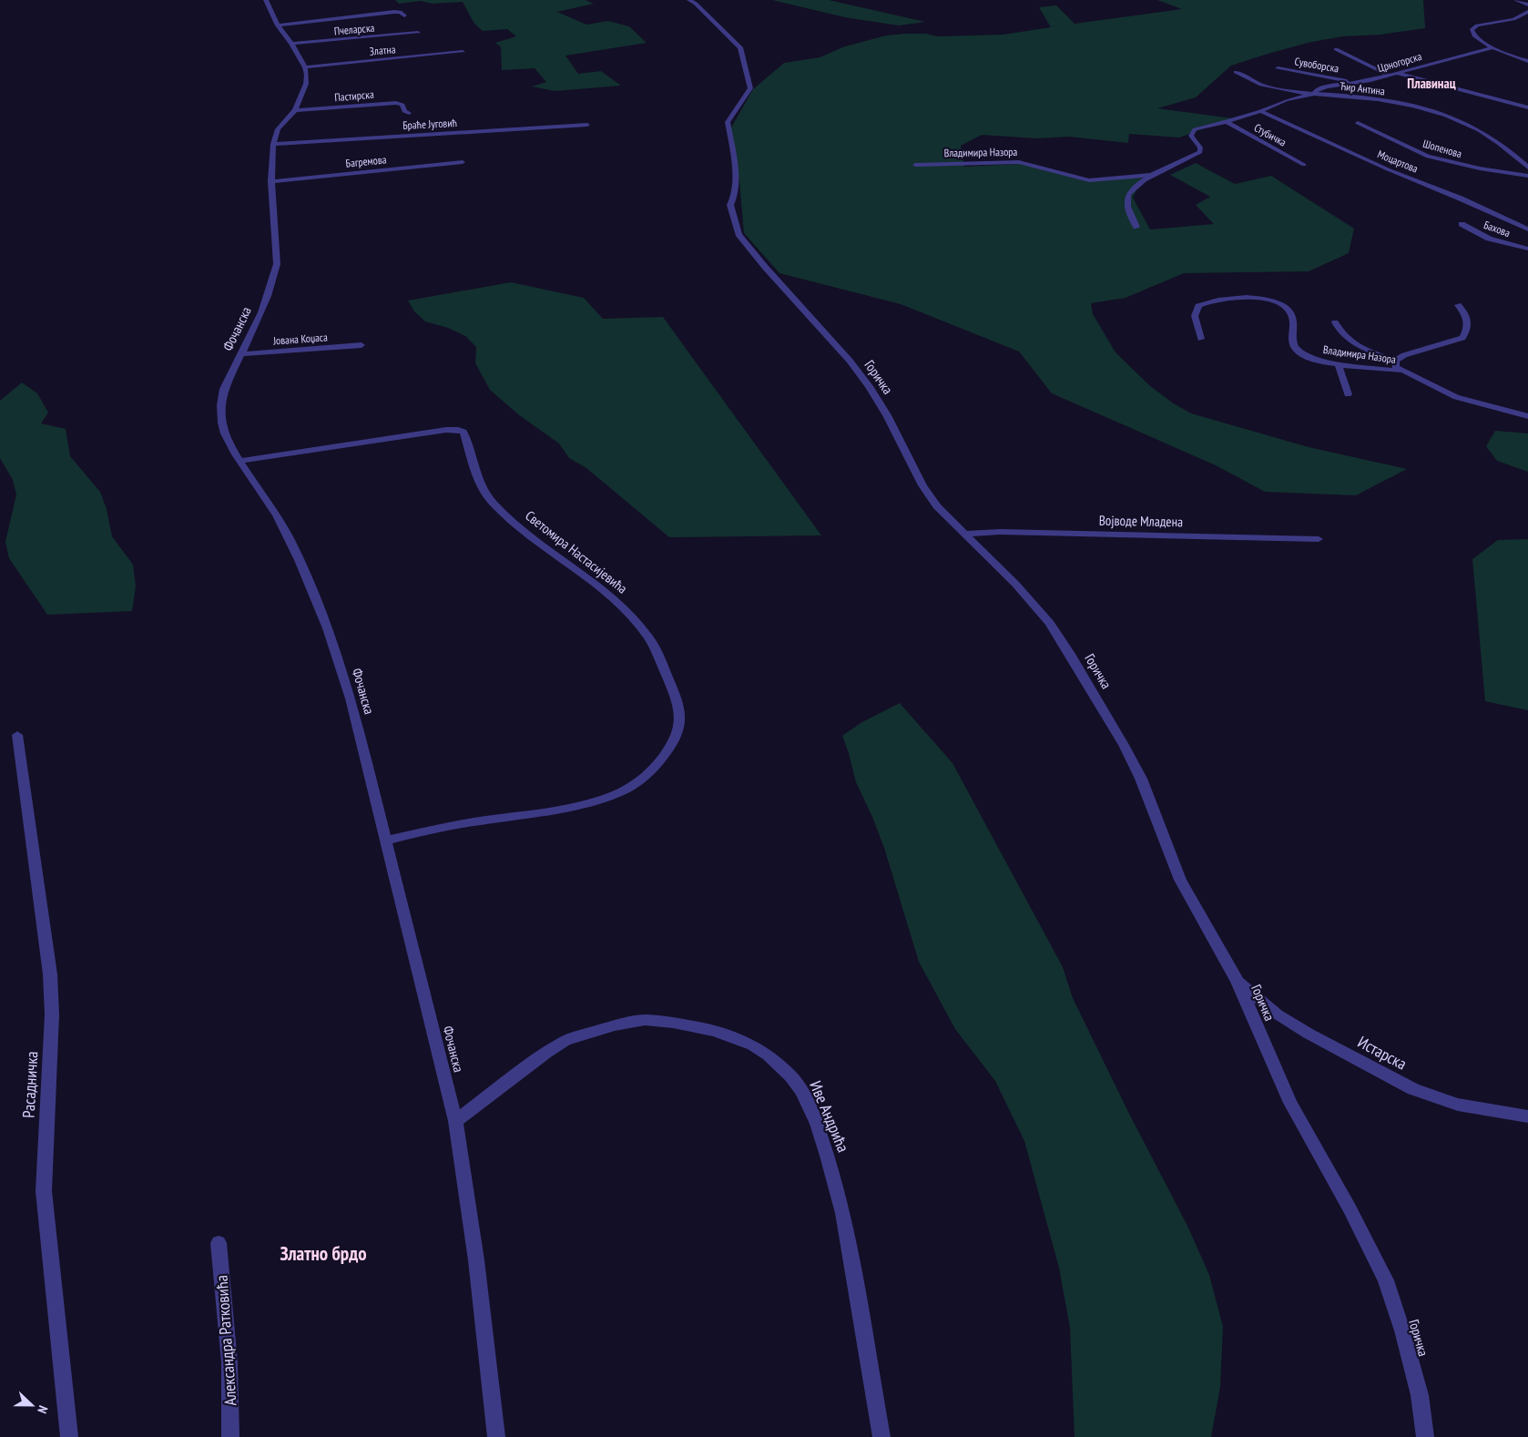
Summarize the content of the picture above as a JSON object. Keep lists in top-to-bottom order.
{
  "streets": {
    "street": [
      "Пчеларска",
      "Златна",
      "Црногорска",
      "Сувоборска",
      "Ћир Антина",
      "Пастирска",
      "Браће Југовић",
      "Стубичка",
      "Шопенова",
      "Владимира Назора",
      "Багремова",
      "Моцартова",
      "Бахова",
      "Фочанска",
      "Јована Коџаса",
      "Горичка",
      "Војводе Младена",
      "Светомира Настасијевића",
      "Истарска",
      "Расадничка",
      "Иве Андрића",
      "Александра Ратковића"
    ]
  },
  "crossings": [
    ["Златна", "Фочанска"],
    ["Црногорска", "Сувоборска"],
    ["Црногорска", "Ћир Антина"],
    ["Црногорска", "Владимира Назора"],
    ["Ћир Антина", "Владимира Назора"],
    ["Пастирска", "Фочанска"],
    ["Браће Југовић", "Фочанска"],
    ["Стубичка", "Владимира Назора"],
    ["Владимира Назора", "Моцартова"],
    ["Багремова", "Фочанска"],
    ["Фочанска", "Јована Коџаса"],
    ["Фочанска", "Светомира Настасијевића"],
    ["Фочанска", "Иве Андрића"],
    ["Горичка", "Војводе Младена"],
    ["Горичка", "Истарска"]
  ],
  "districts": ["Плавинац", "Златно брдо"],
  "north": "right"
}
